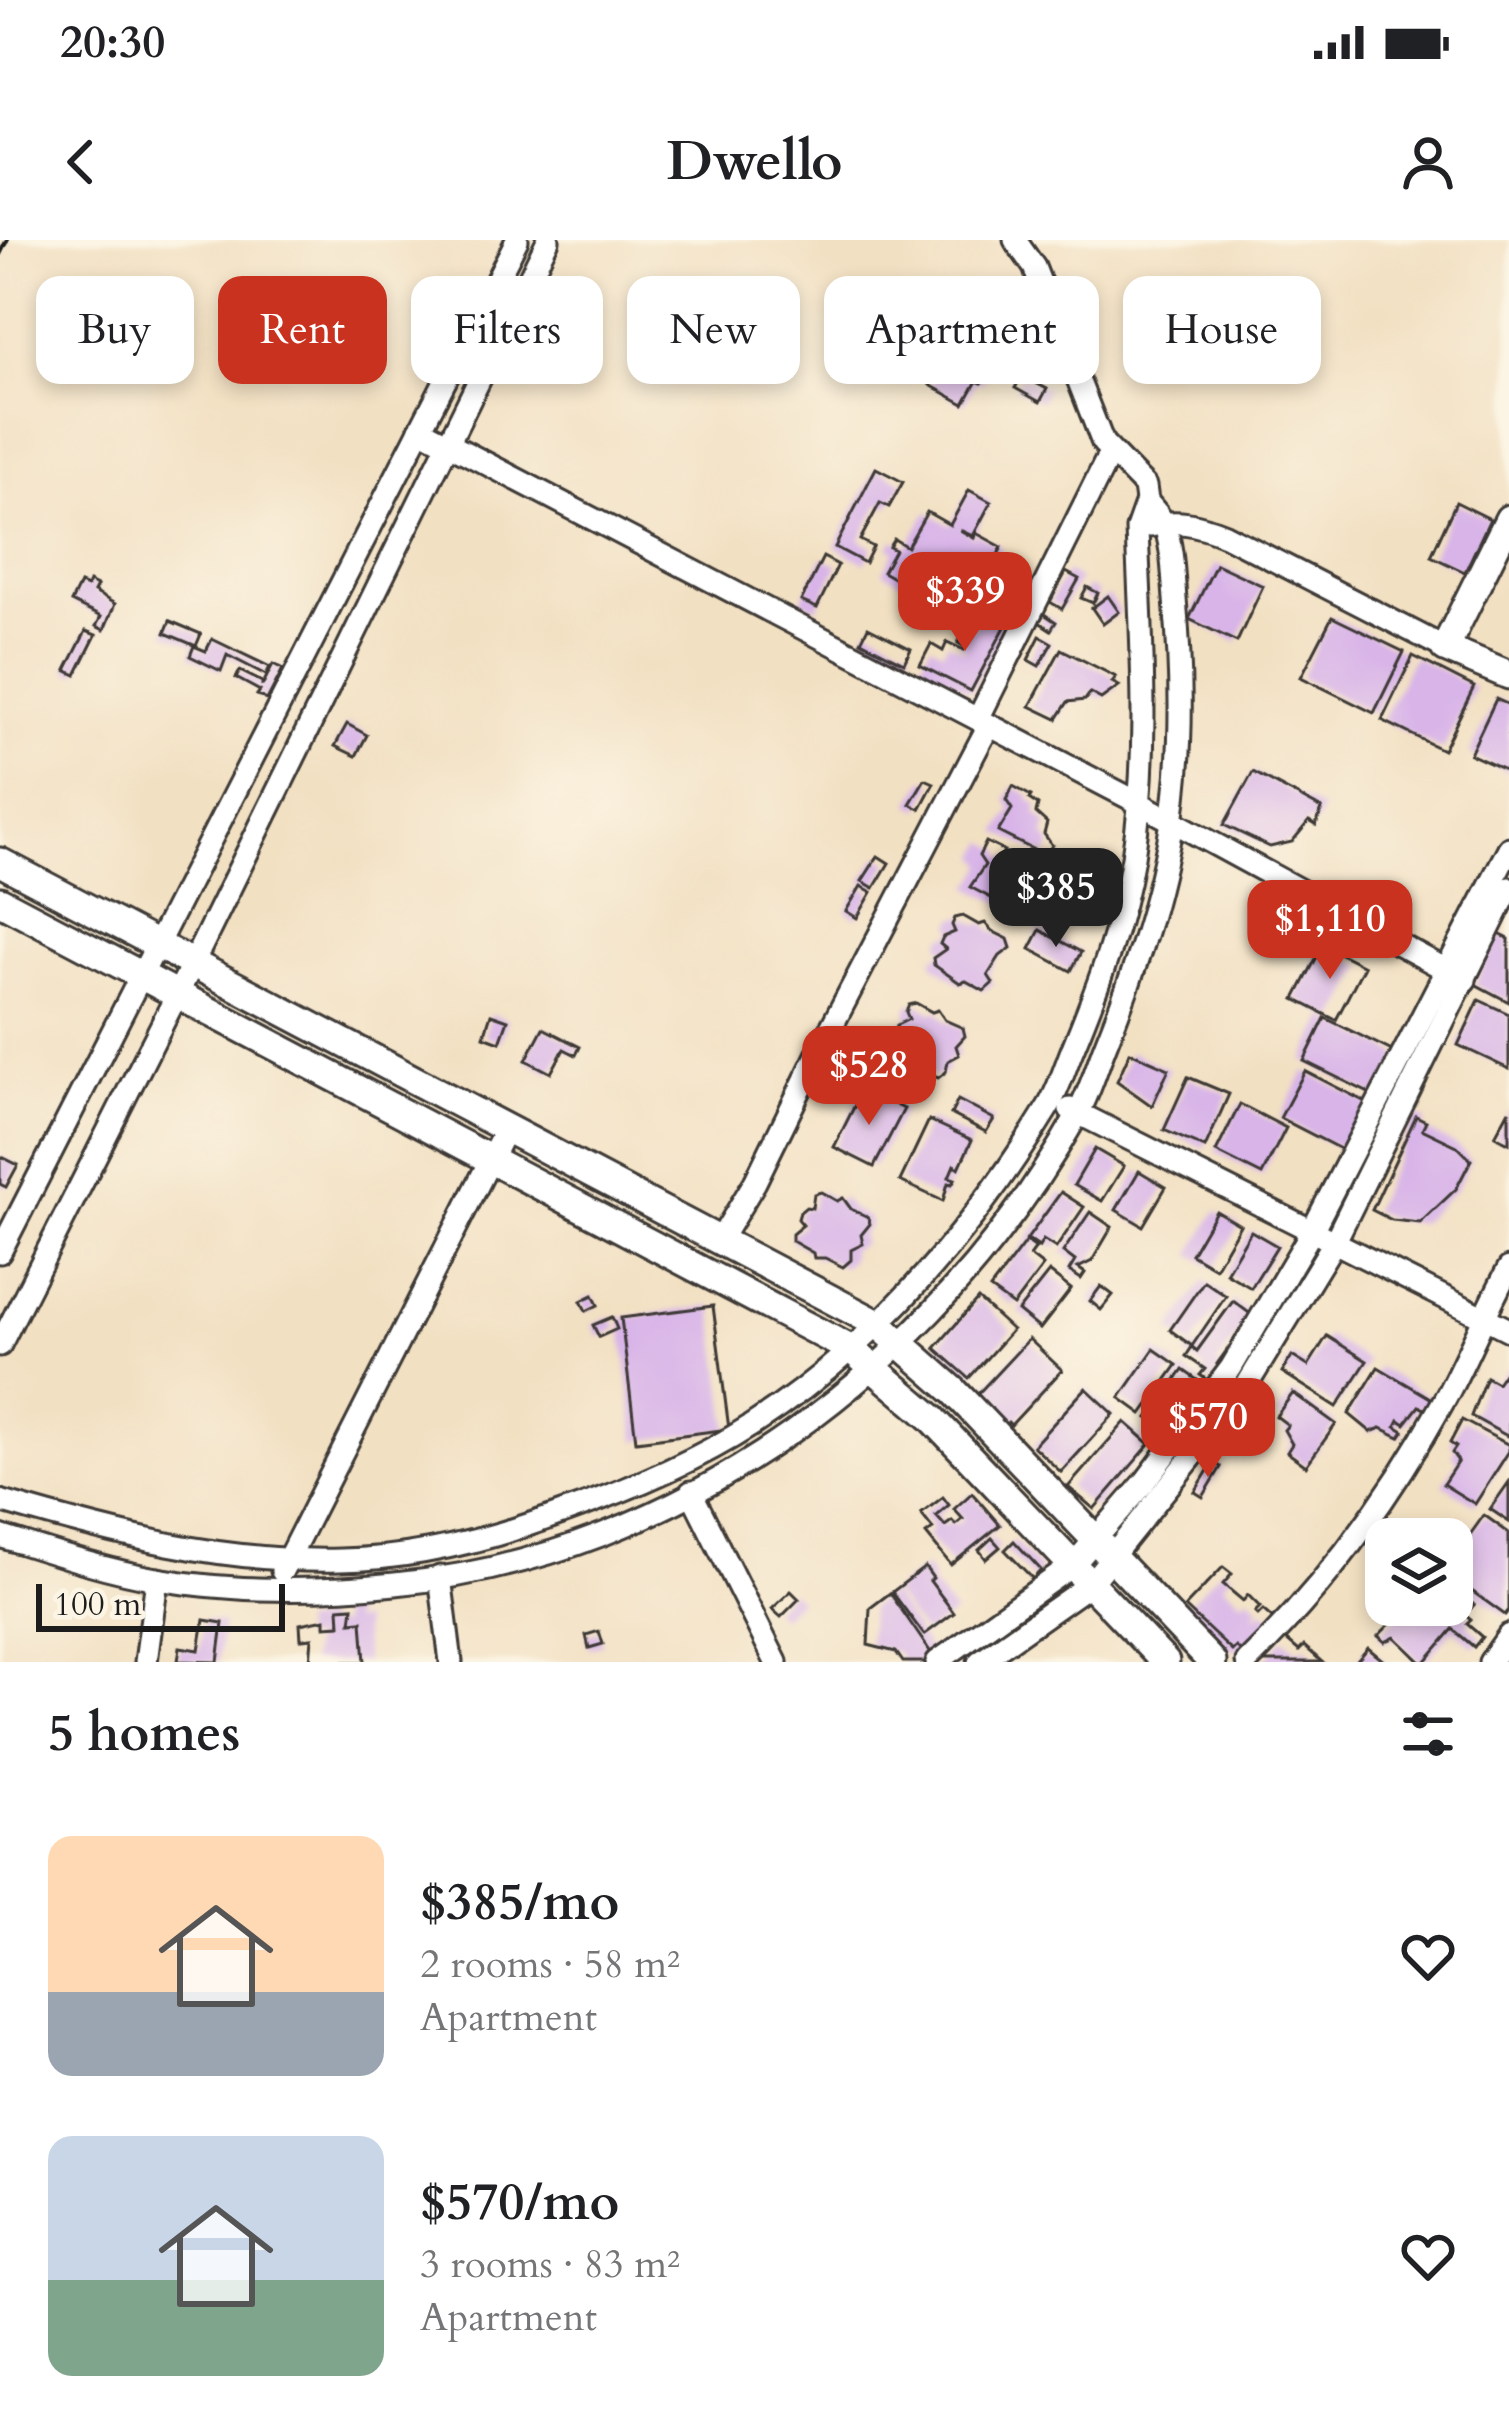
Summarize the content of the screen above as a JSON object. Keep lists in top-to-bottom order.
{
  "scale_bar": "100 m",
  "page": {
    "status": "20:30",
    "header": "Dwello",
    "chip": [
      "Buy",
      "Rent",
      "Filters",
      "New",
      "Apartment",
      "House"
    ],
    "price": [
      "$339",
      "$385",
      "$1,110",
      "$528",
      "$570"
    ],
    "scale": "100 m",
    "heading": "5 homes",
    "list": [
      {
        "name": "$385/mo",
        "note": "2 rooms · 58 m² · Apartment"
      },
      {
        "name": "$570/mo",
        "note": "3 rooms · 83 m² · Apartment"
      }
    ]
  }
}
